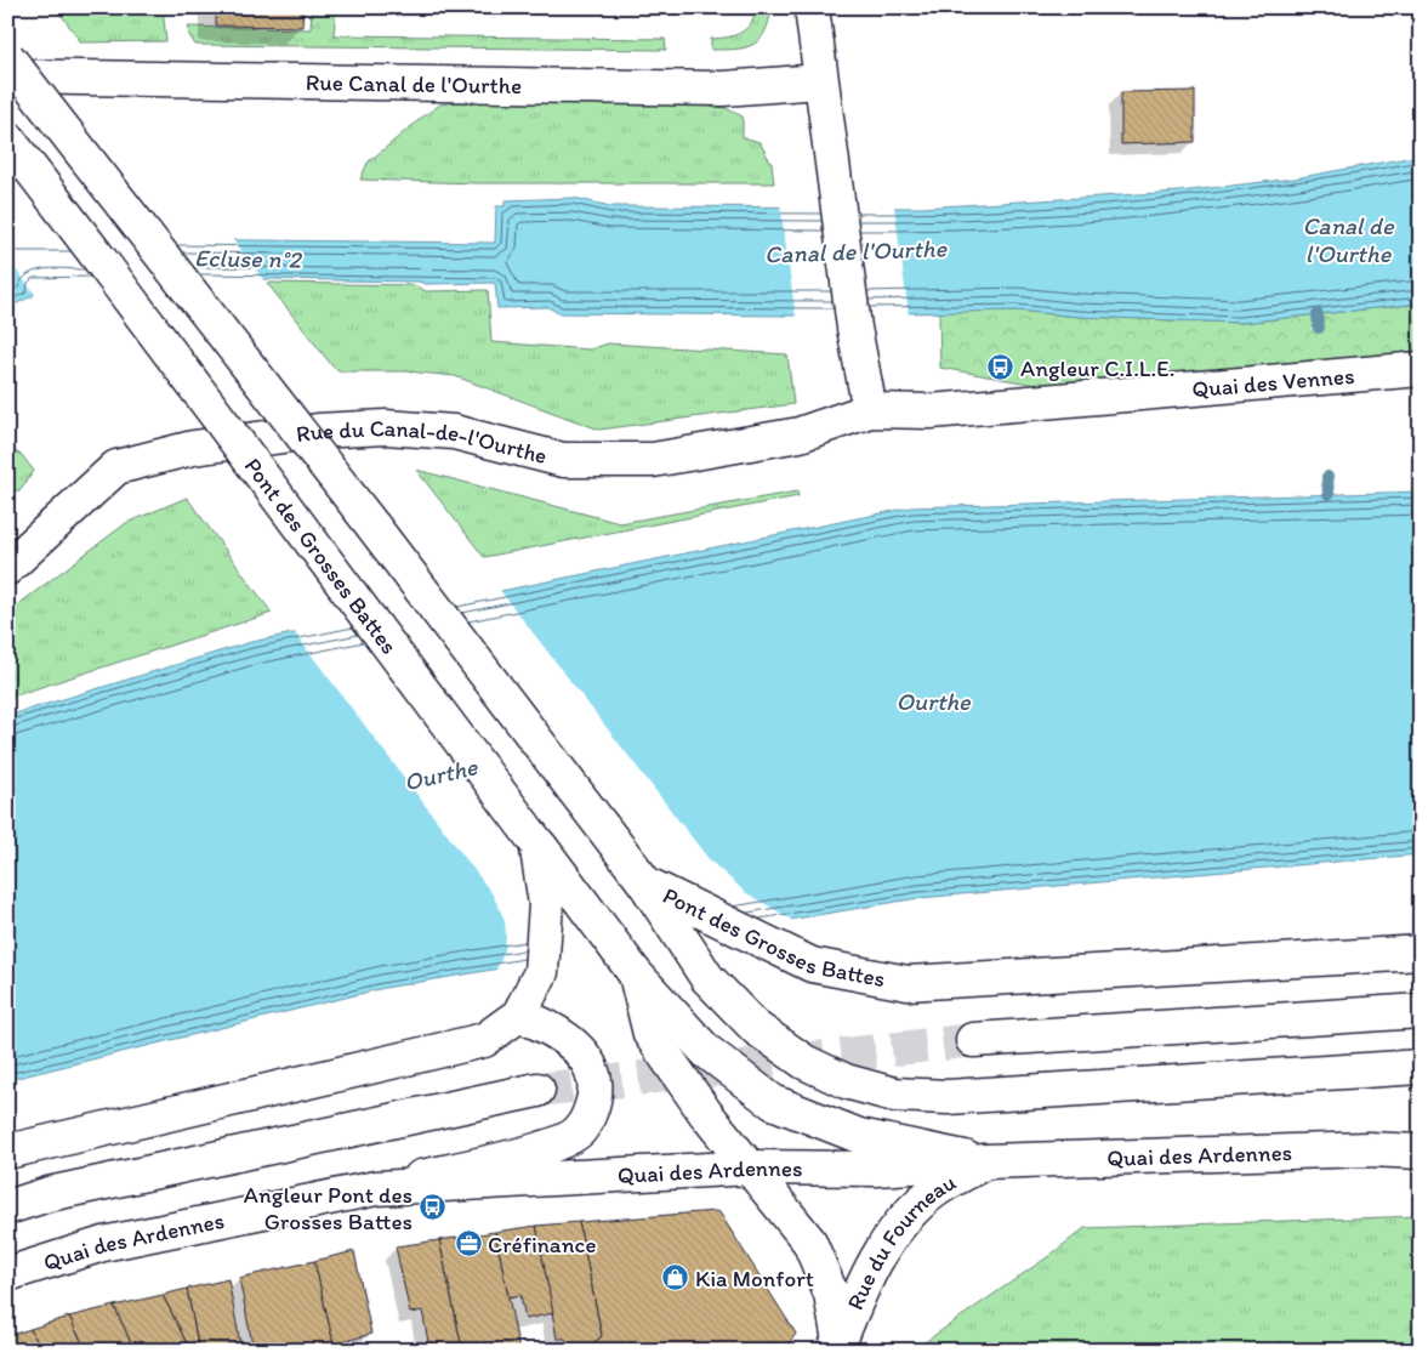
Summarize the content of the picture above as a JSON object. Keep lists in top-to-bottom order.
{
  "streets": {
    "main road": [
      "Rue Canal de l'Ourthe",
      "Quai des Vennes",
      "Rue du Canal-de-l'Ourthe",
      "Pont des Grosses Battes",
      "Quai des Ardennes",
      "Rue du Fourneau"
    ]
  },
  "crossings": [
    ["Quai des Vennes", "Rue du Canal-de-l'Ourthe"],
    ["Pont des Grosses Battes", "Quai des Ardennes"],
    ["Pont des Grosses Battes", "Rue du Fourneau"],
    ["Quai des Ardennes", "Rue du Fourneau"]
  ],
  "water": ["Canal de l'Ourthe", "Ecluse n°2", "Ourthe"],
  "places": {
    "bus stop": ["Angleur C.I.L.E.", "Angleur Pont des Grosses Battes"],
    "office": ["Créfinance"],
    "shop": ["Kia Monfort"]
  }
}
